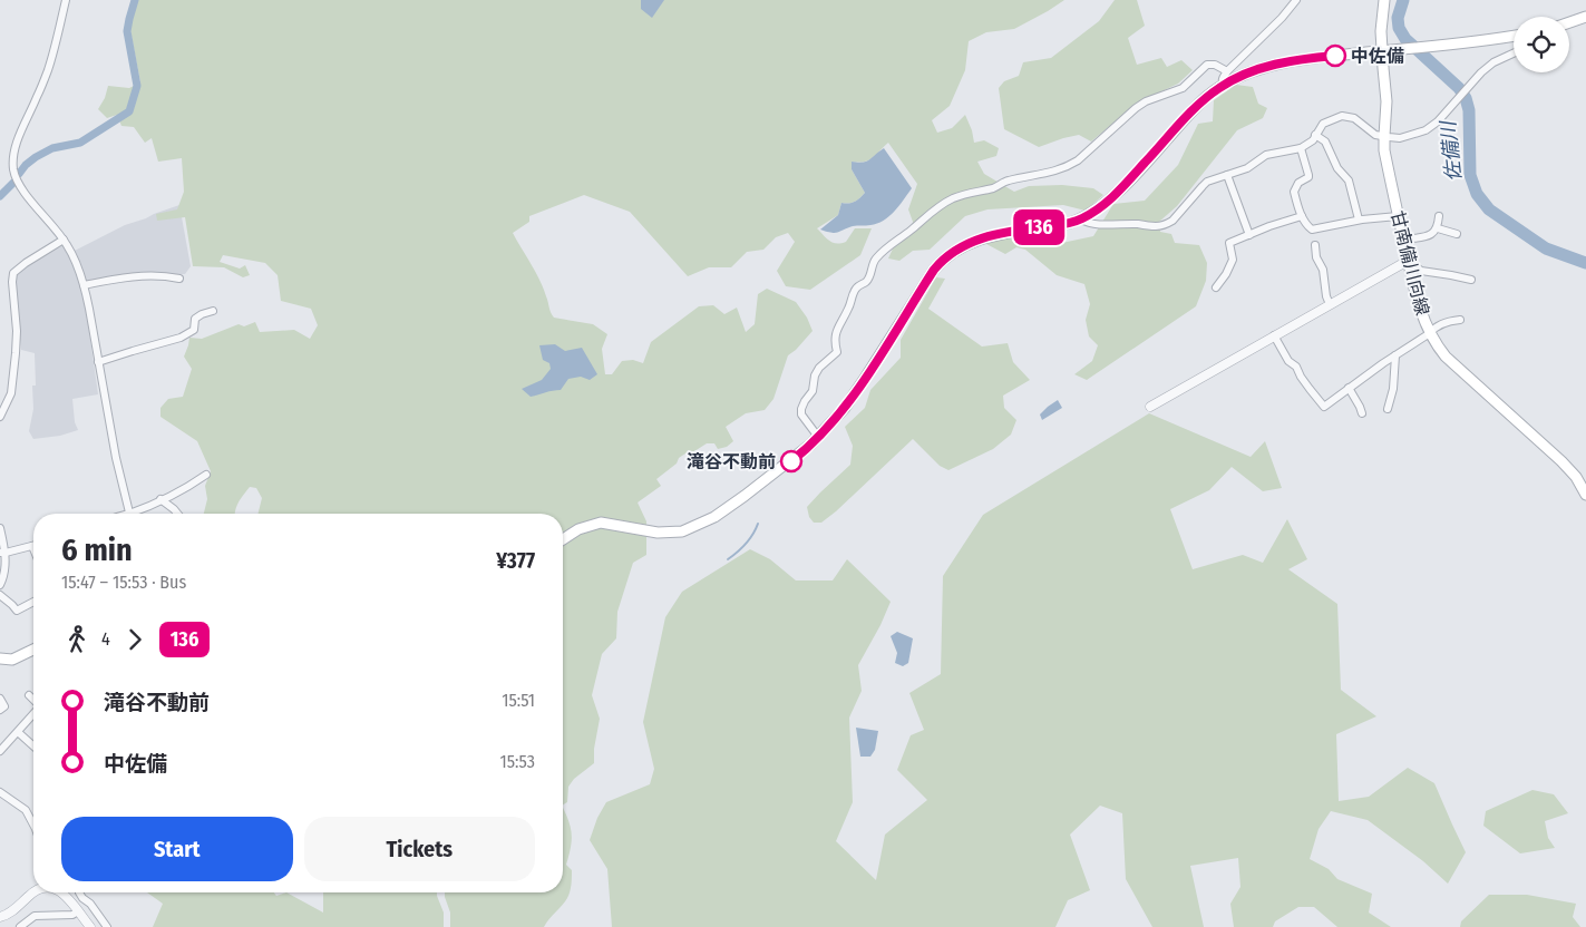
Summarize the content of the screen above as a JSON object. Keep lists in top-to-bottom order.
{
  "streets": {
    "main road": ["甘南備川向線"]
  },
  "water": ["佐備川"],
  "places": ["中佐備", "滝谷不動前"],
  "lines": ["bus line 136"],
  "page": {
    "on_map": "136",
    "heading": ["6 min", "15:47 – 15:53 · Bus", "¥377"],
    "legs": ["4", "136"],
    "list": [
      {
        "name": "滝谷不動前",
        "value": "15:51"
      },
      {
        "name": "中佐備",
        "value": "15:53"
      }
    ],
    "buttons": ["Start", "Tickets"]
  }
}
